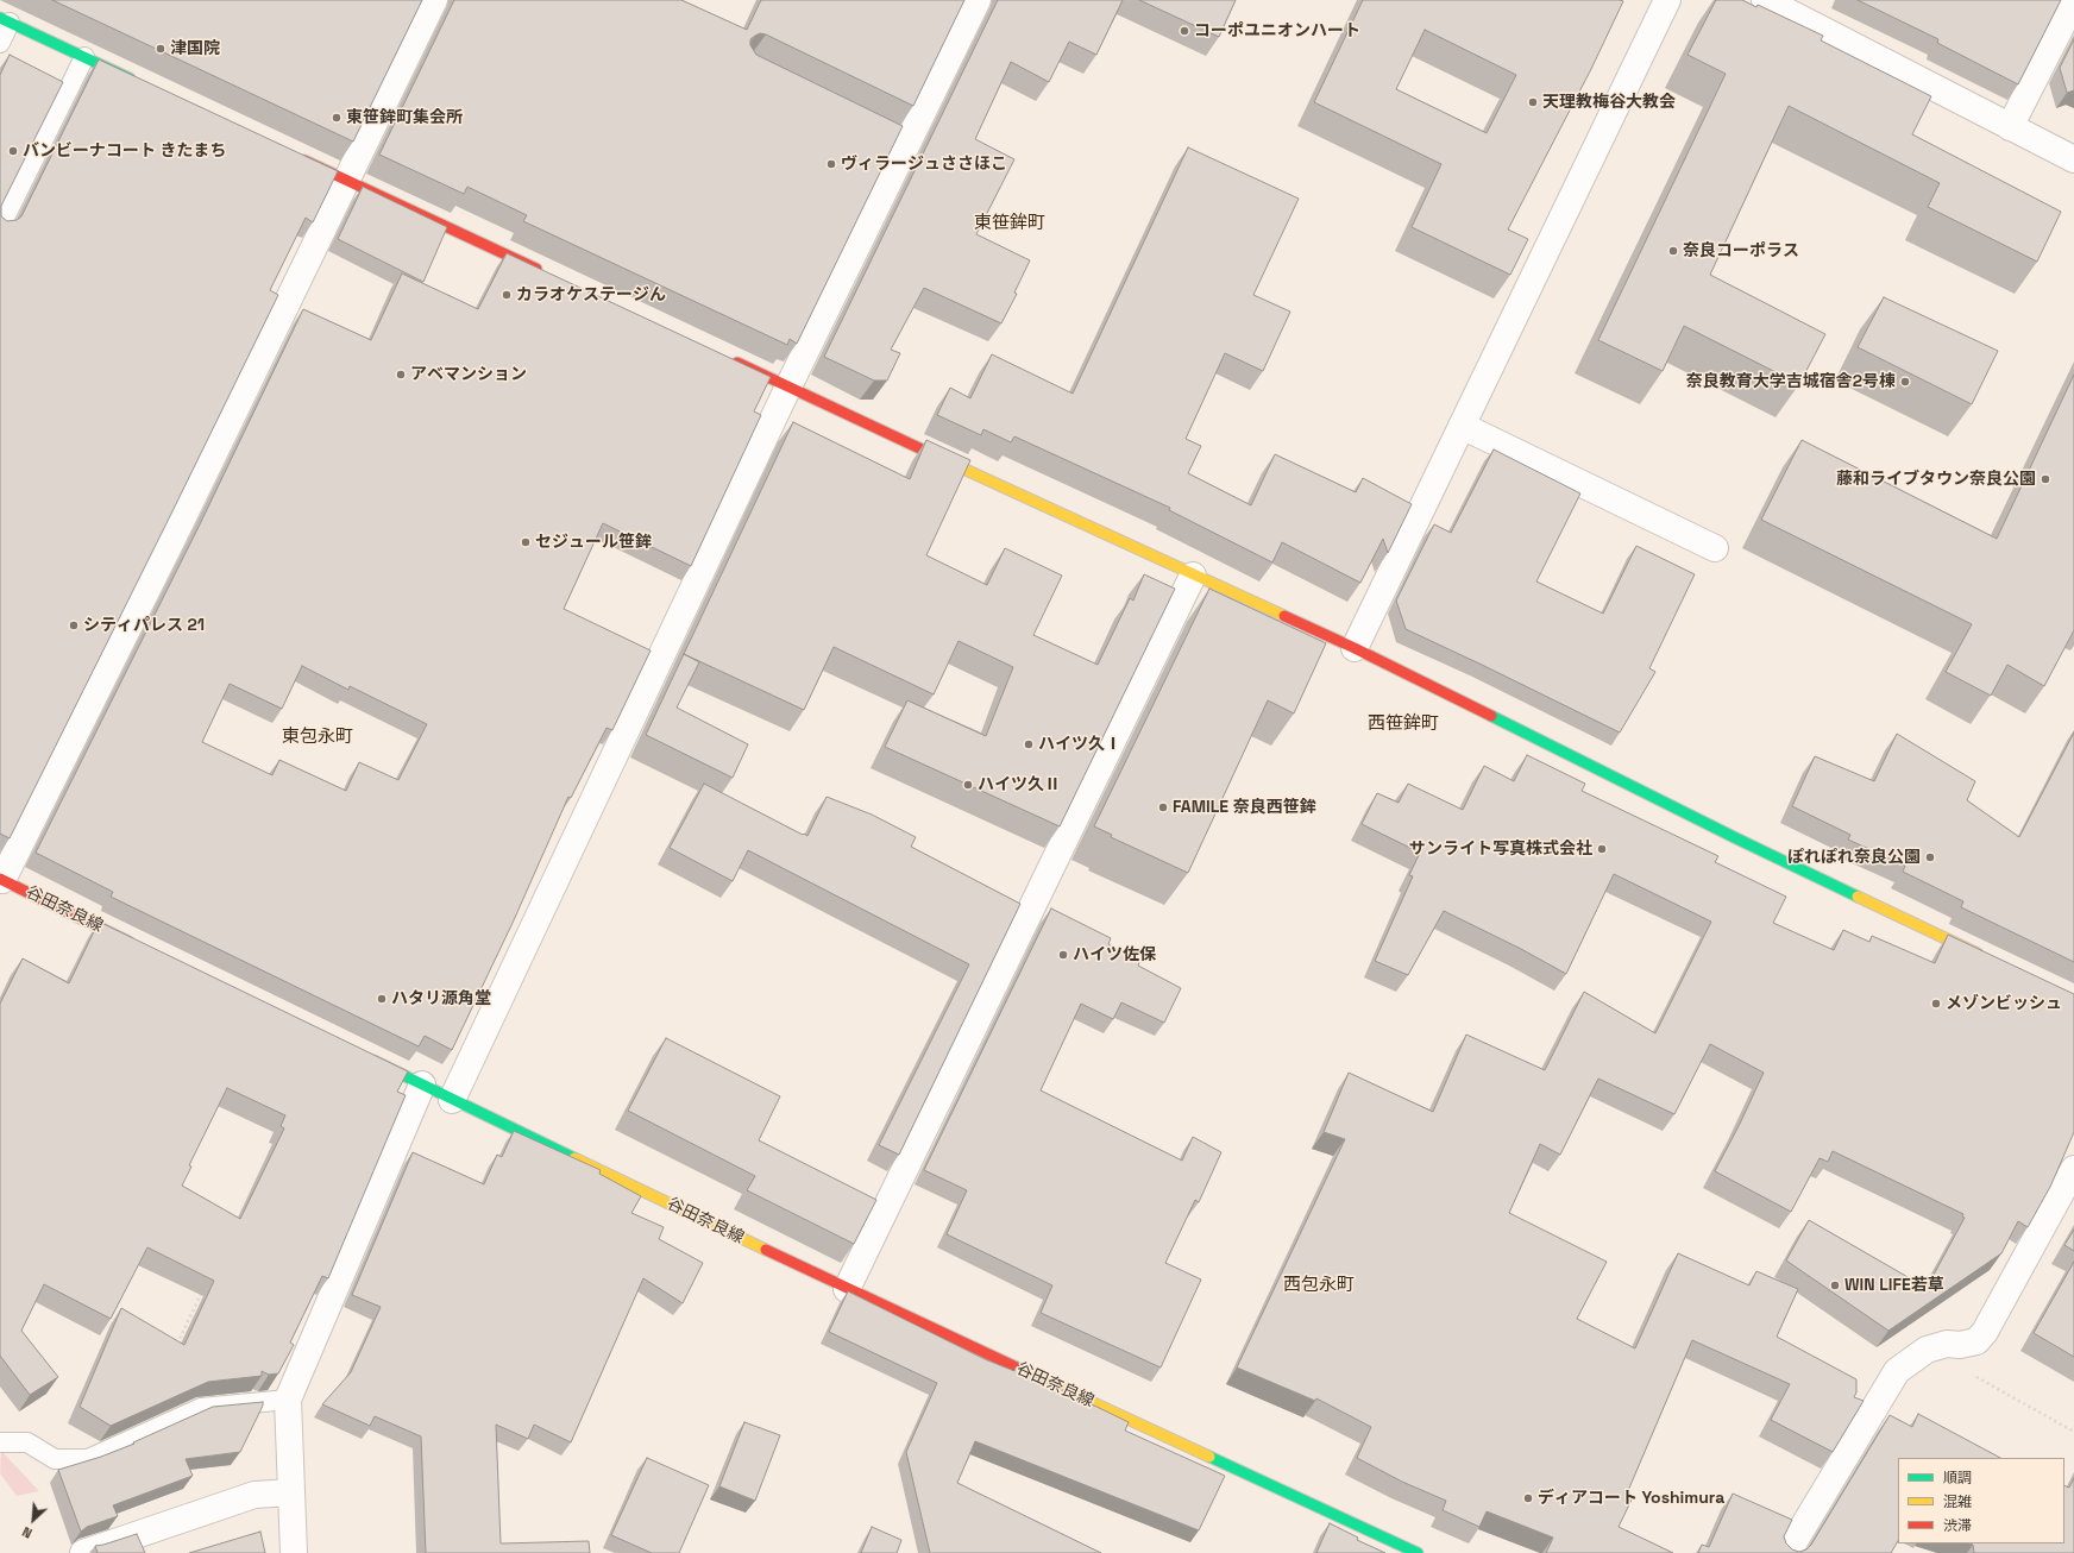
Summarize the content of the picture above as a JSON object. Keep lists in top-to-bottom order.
{
  "streets": {
    "street": ["谷田奈良線"]
  },
  "districts": [
    "東笹鉾町",
    "西笹鉾町",
    "東包永町",
    "西包永町"
  ],
  "places": [
    "コーポユニオンハート",
    "津国院",
    "天理教梅谷大教会",
    "東笹鉾町集会所",
    "バンビーナコート きたまち",
    "ヴィラージュささほこ",
    "奈良コーポラス",
    "カラオケステージん",
    "アベマンション",
    "奈良教育大学吉城宿舎2号棟",
    "藤和ライブタウン奈良公園",
    "セジュール笹鉾",
    "シティパレス 21",
    "ハイツ久Ⅰ",
    "ハイツ久Ⅱ",
    "FAMILE 奈良西笹鉾",
    "サンライト写真株式会社",
    "ぽれぽれ奈良公園",
    "ハイツ佐保",
    "ハタリ源角堂",
    "メゾンビッシュ",
    "WIN LIFE若草",
    "ディアコート Yoshimura"
  ],
  "legend": ["順調", "混雑", "渋滞"],
  "north": "bottom left"
}
